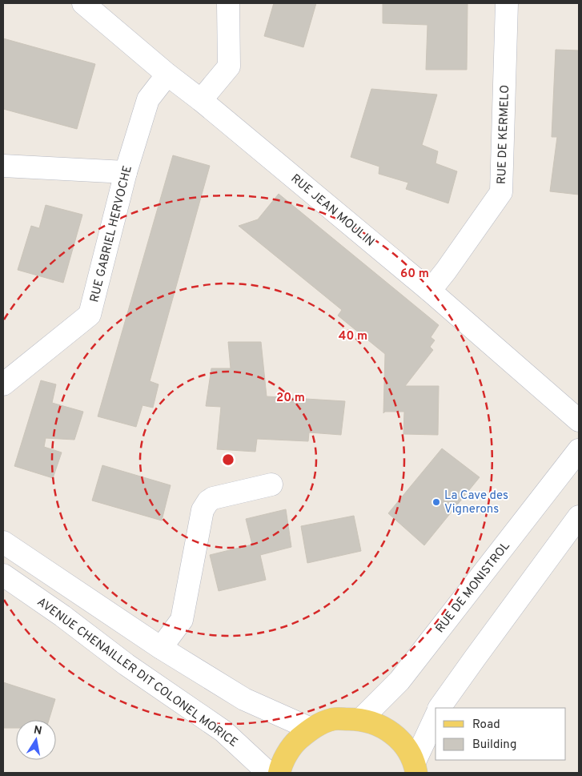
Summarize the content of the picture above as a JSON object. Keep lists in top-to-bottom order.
{
  "streets": {
    "street": [
      "RUE DE KERMELO",
      "RUE JEAN MOULIN",
      "RUE GABRIEL HERVOCHE",
      "RUE DE MONISTROL",
      "AVENUE CHENAILLER DIT COLONEL MORICE"
    ]
  },
  "crossings": [
    ["RUE DE KERMELO", "RUE JEAN MOULIN"],
    ["RUE JEAN MOULIN", "RUE GABRIEL HERVOCHE"]
  ],
  "places": ["La Cave des Vignerons"],
  "legend": ["Road", "Building"],
  "north": "top",
  "rings": ["60 m", "40 m", "20 m"]
}
